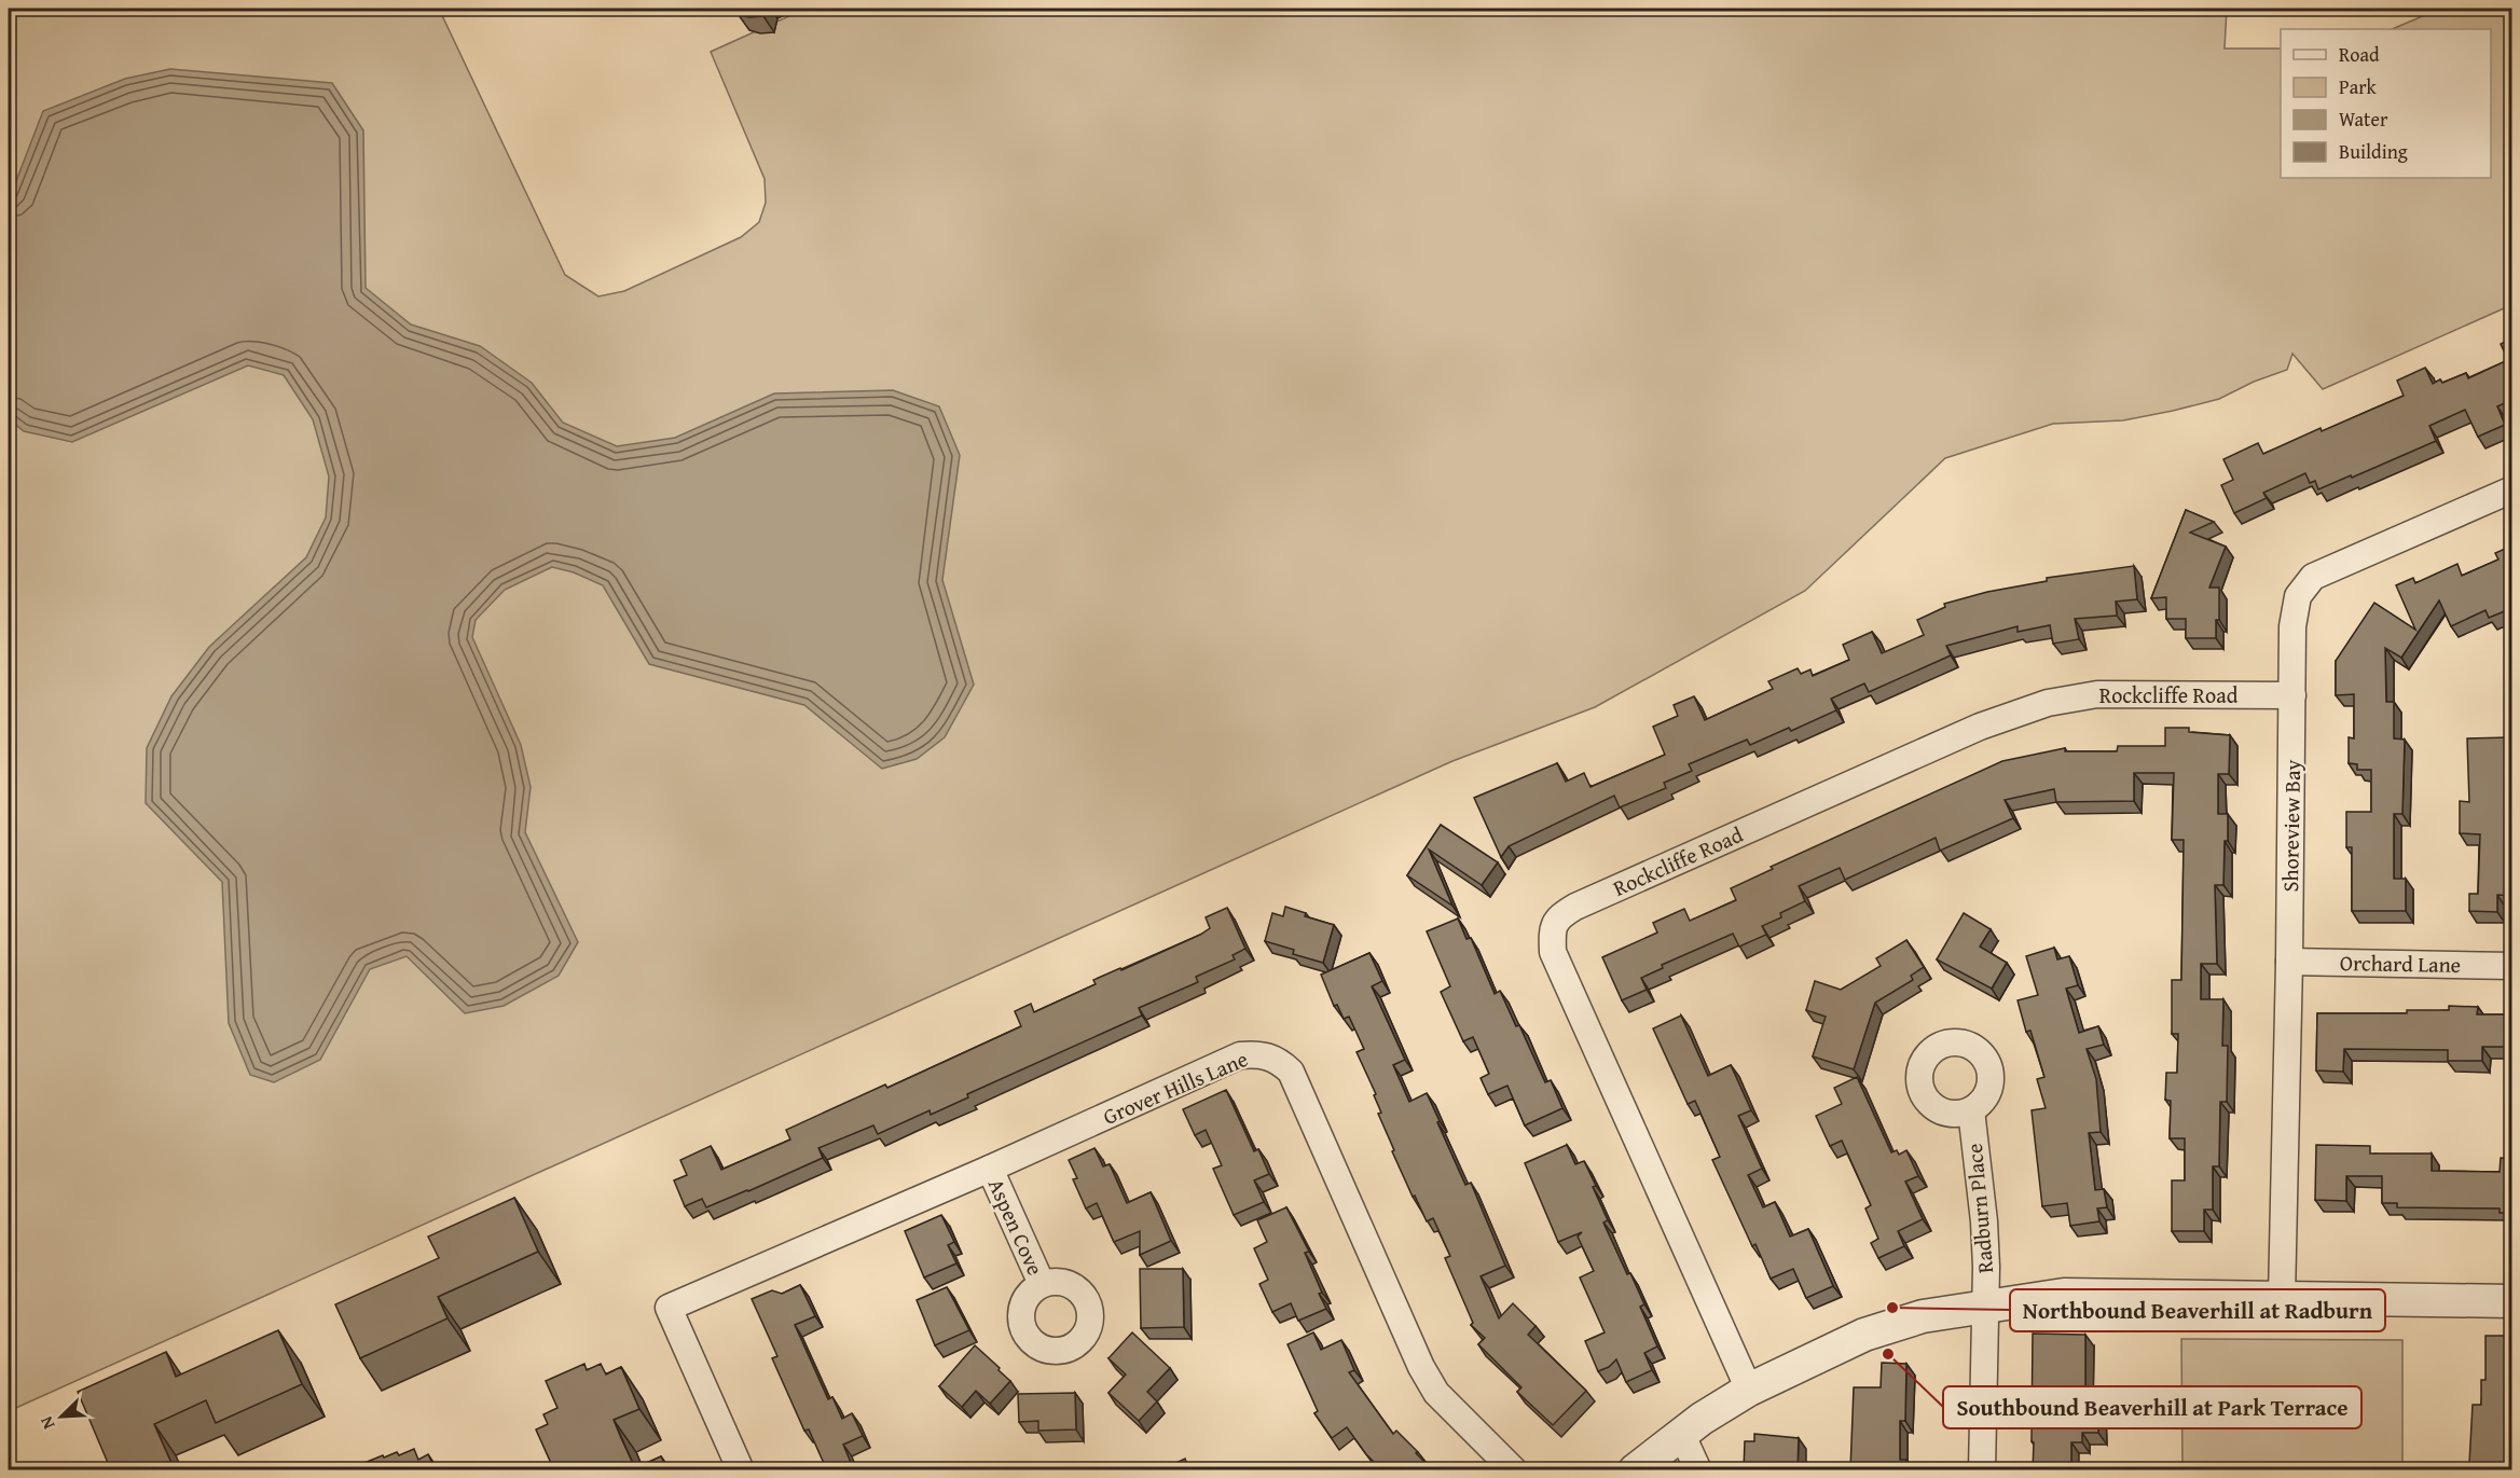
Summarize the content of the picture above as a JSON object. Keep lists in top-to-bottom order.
{
  "streets": {
    "street": [
      "Rockcliffe Road",
      "Shoreview Bay",
      "Orchard Lane",
      "Grover Hills Lane",
      "Radburn Place",
      "Aspen Cove"
    ]
  },
  "crossings": [
    ["Rockcliffe Road", "Shoreview Bay"],
    ["Shoreview Bay", "Orchard Lane"],
    ["Grover Hills Lane", "Aspen Cove"]
  ],
  "places": ["Northbound Beaverhill at Radburn", "Southbound Beaverhill at Park Terrace"],
  "legend": [
    "Road",
    "Park",
    "Water",
    "Building"
  ],
  "north": "bottom left"
}
